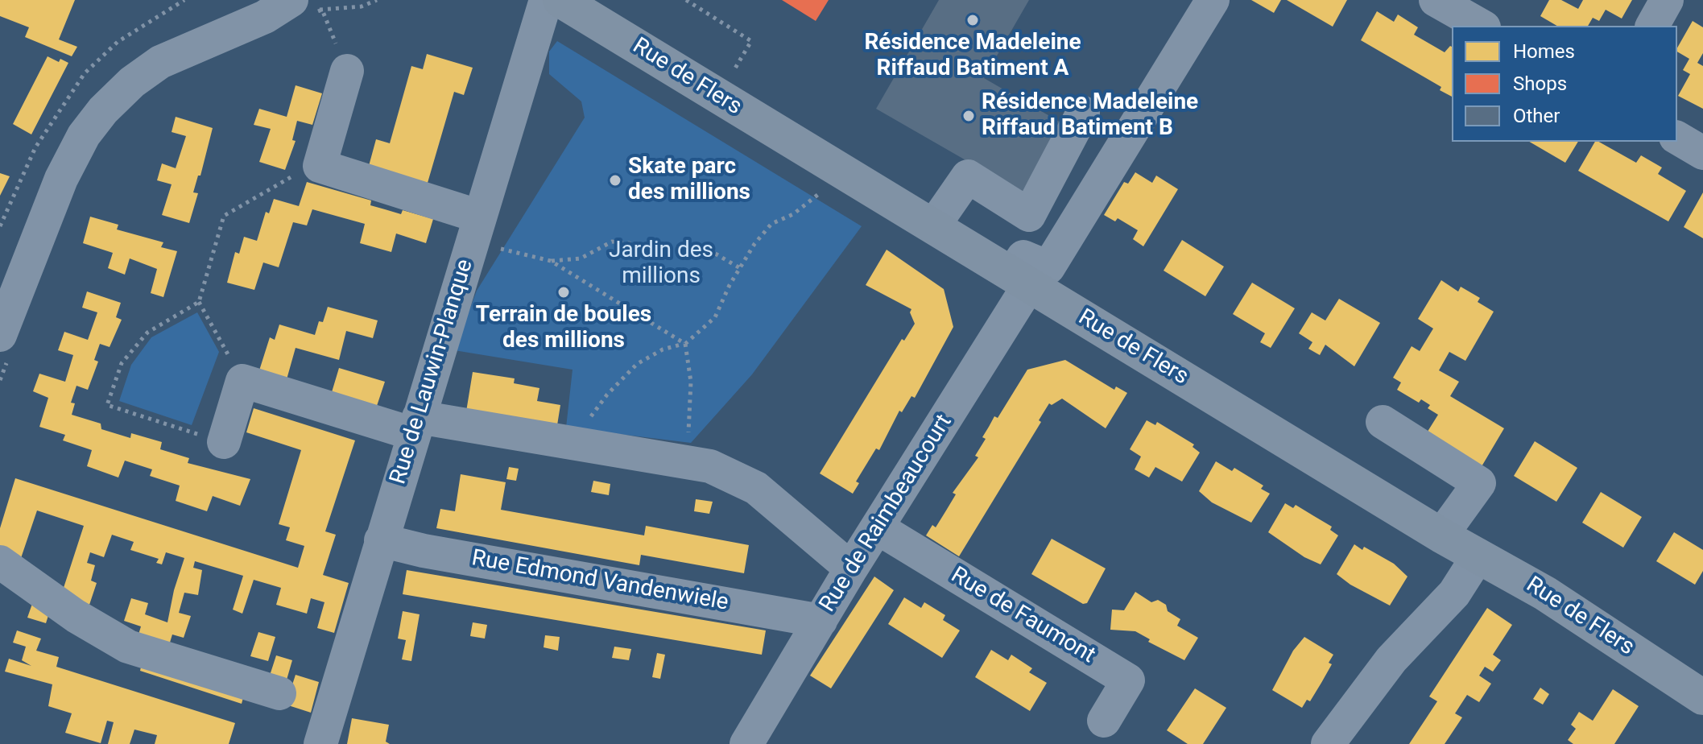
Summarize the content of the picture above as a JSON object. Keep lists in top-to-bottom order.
{
  "streets": {
    "main road": ["Rue de Flers"],
    "street": [
      "Rue de Lauwin-Planque",
      "Rue de Raimbeaucourt",
      "Rue Edmond Vandenwiele",
      "Rue de Faumont"
    ]
  },
  "crossings": [
    ["Rue de Flers", "Rue de Raimbeaucourt"],
    ["Rue de Lauwin-Planque", "Rue Edmond Vandenwiele"],
    ["Rue de Raimbeaucourt", "Rue Edmond Vandenwiele"],
    ["Rue de Raimbeaucourt", "Rue de Faumont"]
  ],
  "parks": ["Jardin des millions"],
  "places": [
    "Résidence Madeleine Riffaud Batiment A",
    "Résidence Madeleine Riffaud Batiment B",
    "Skate parc des millions",
    "Terrain de boules des millions"
  ],
  "legend": ["Homes", "Shops", "Other"]
}
